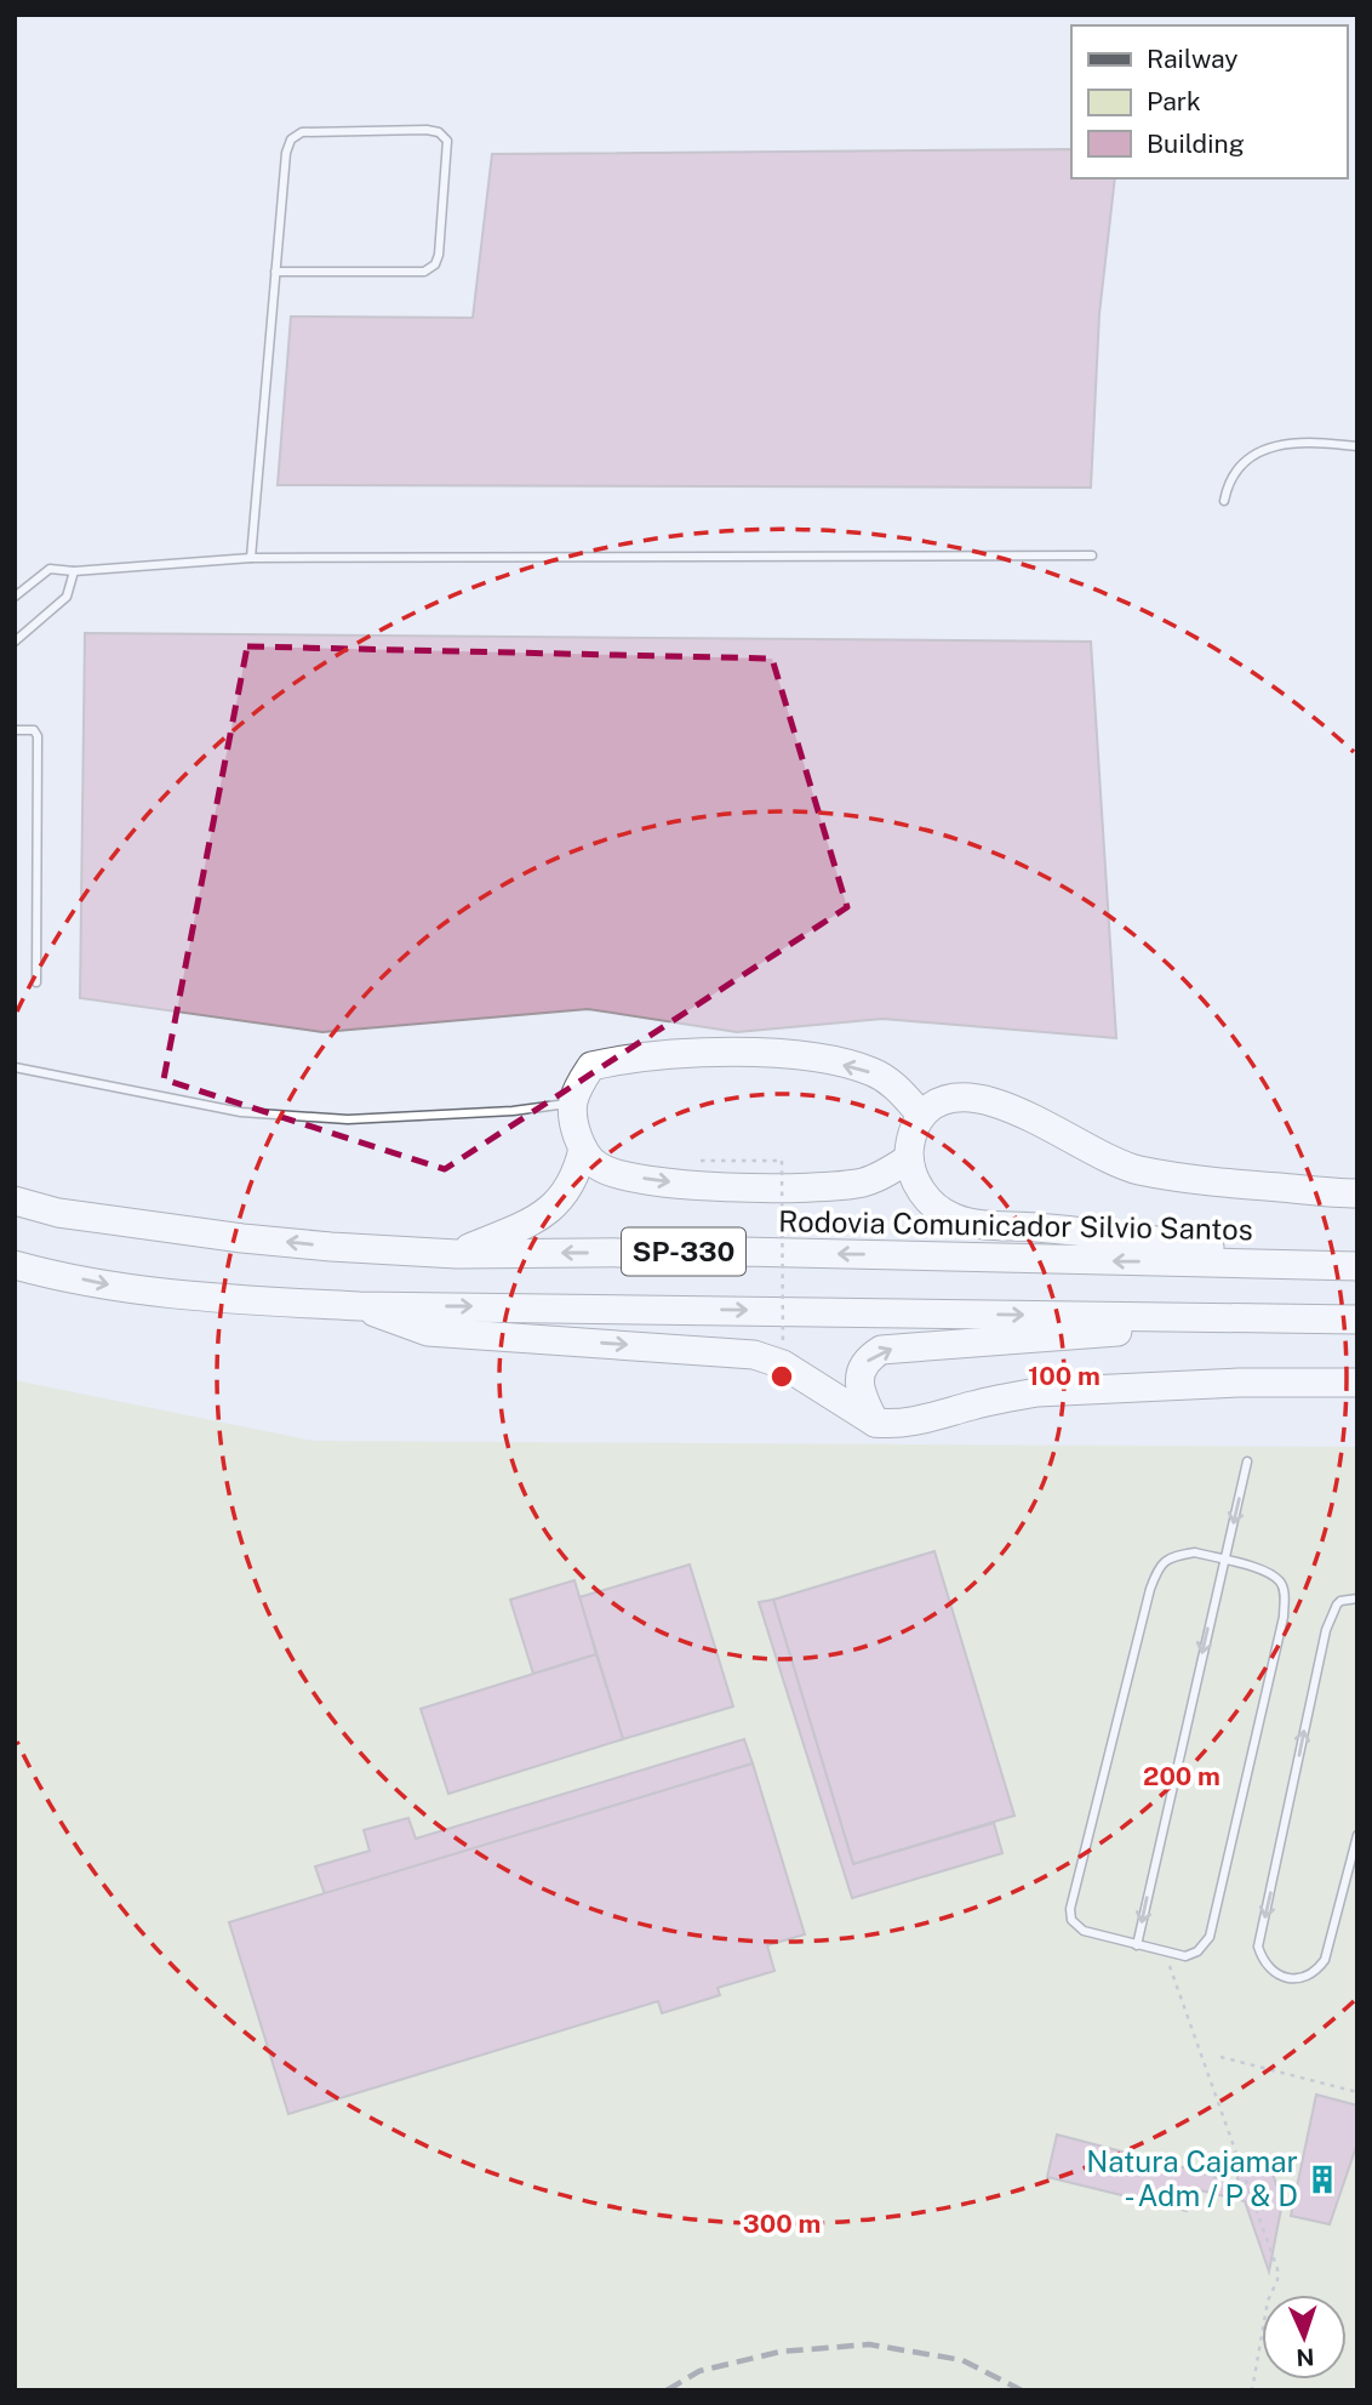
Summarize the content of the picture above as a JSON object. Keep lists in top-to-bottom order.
{
  "streets": {
    "highway": ["Rodovia Comunicador Silvio Santos", "SP-330"]
  },
  "places": {
    "building": ["Natura Cajamar - Adm / P & D"]
  },
  "legend": ["Railway", "Park", "Building"],
  "north": "bottom",
  "rings": ["100 m", "200 m", "300 m"]
}
